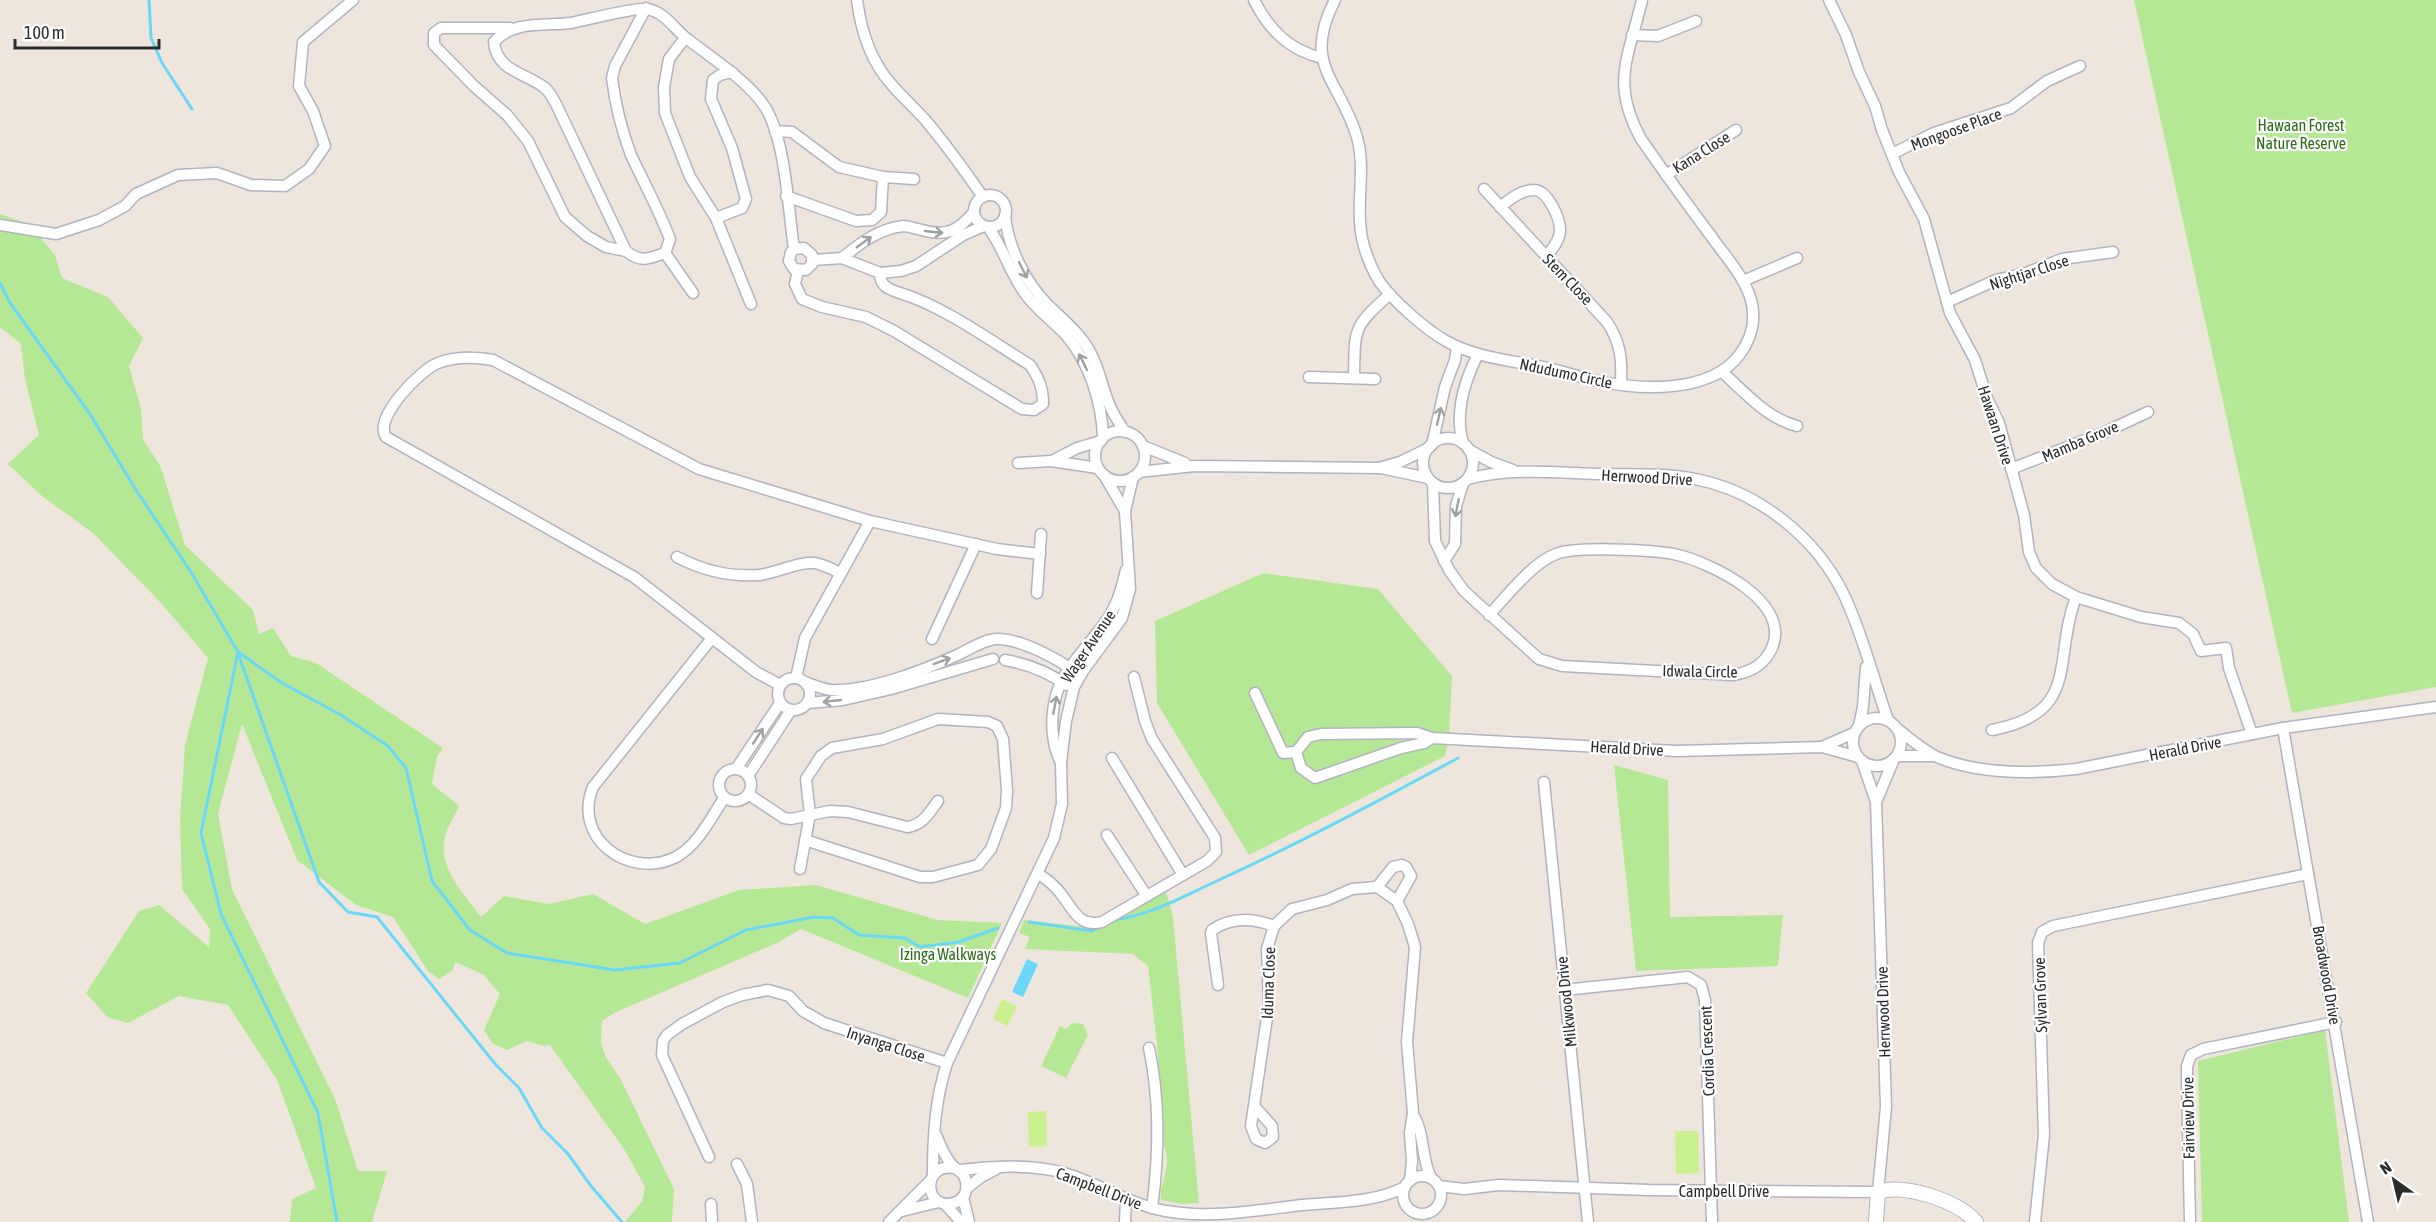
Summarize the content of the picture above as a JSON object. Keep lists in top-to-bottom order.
{
  "streets": {
    "street": [
      "Mongoose Place",
      "Kana Close",
      "Nightjar Close",
      "Stem Close",
      "Ndudumo Circle",
      "Hawaan Drive",
      "Mamba Grove",
      "Herrwood Drive",
      "Wager Avenue",
      "Idwala Circle",
      "Herald Drive",
      "Broadwood Drive",
      "Iduma Close",
      "Sylvan Grove",
      "Milkwood Drive",
      "Inyanga Close",
      "Cordia Crescent",
      "Fairview Drive",
      "Campbell Drive"
    ]
  },
  "crossings": [
    ["Mongoose Place", "Hawaan Drive"],
    ["Kana Close", "Ndudumo Circle"],
    ["Nightjar Close", "Hawaan Drive"],
    ["Stem Close", "Ndudumo Circle"],
    ["Hawaan Drive", "Mamba Grove"],
    ["Hawaan Drive", "Herald Drive"],
    ["Herrwood Drive", "Idwala Circle"],
    ["Herrwood Drive", "Herald Drive"],
    ["Herrwood Drive", "Campbell Drive"],
    ["Wager Avenue", "Inyanga Close"],
    ["Wager Avenue", "Campbell Drive"],
    ["Herald Drive", "Broadwood Drive"],
    ["Broadwood Drive", "Sylvan Grove"],
    ["Broadwood Drive", "Fairview Drive"],
    ["Milkwood Drive", "Cordia Crescent"],
    ["Milkwood Drive", "Campbell Drive"],
    ["Cordia Crescent", "Campbell Drive"]
  ],
  "parks": ["Hawaan Forest Nature Reserve", "Izinga Walkways"],
  "scale_bar": "100 m",
  "north": "top left"
}
